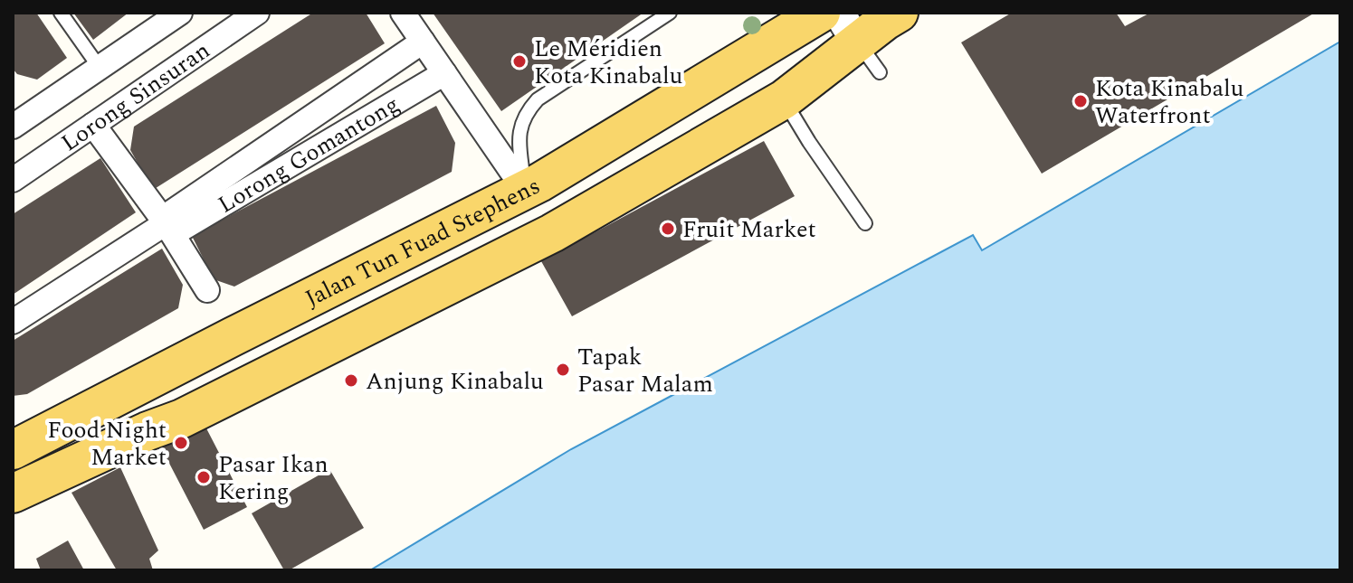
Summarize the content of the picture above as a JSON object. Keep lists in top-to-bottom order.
{
  "streets": {
    "main road": ["Jalan Tun Fuad Stephens"],
    "street": ["Lorong Sinsuran", "Lorong Gomantong"]
  },
  "places": [
    "Le Méridien Kota Kinabalu",
    "Kota Kinabalu Waterfront",
    "Fruit Market",
    "Tapak Pasar Malam",
    "Anjung Kinabalu",
    "Food Night Market",
    "Pasar Ikan Kering"
  ]
}
